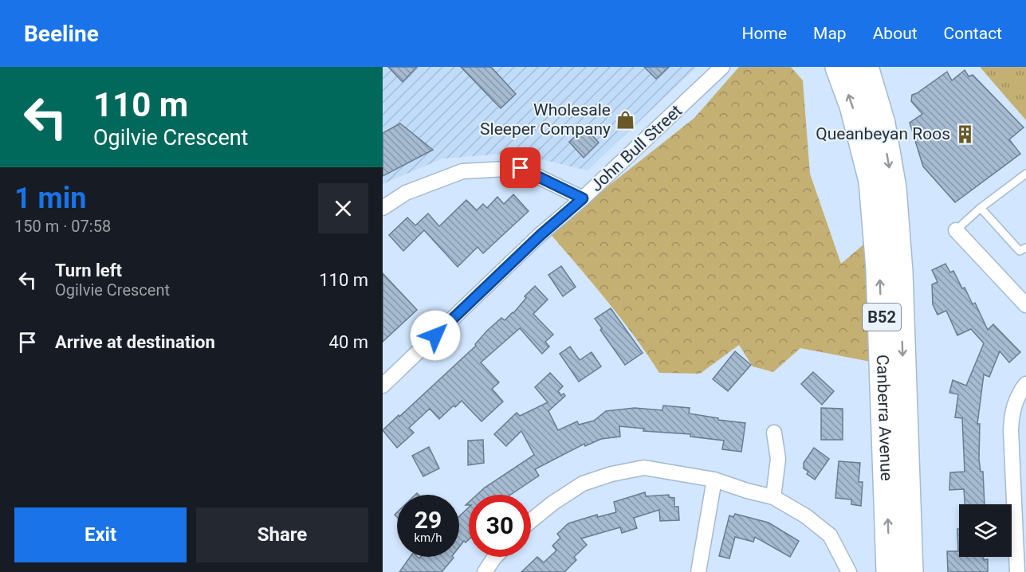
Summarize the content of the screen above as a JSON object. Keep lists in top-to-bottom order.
{
  "streets": {
    "highway": ["B52", "Canberra Avenue"],
    "street": ["John Bull Street"]
  },
  "places": {
    "shop": ["Wholesale Sleeper Company"],
    "building": ["Queanbeyan Roos"]
  },
  "page": {
    "header": "Beeline",
    "nav": [
      "Home",
      "Map",
      "About",
      "Contact"
    ],
    "turn": ["110 m", "Ogilvie Crescent"],
    "heading": ["1 min", "150 m · 07:58"],
    "list": [
      {
        "name": "Turn left",
        "note": "Ogilvie Crescent",
        "value": "110 m"
      },
      {
        "name": "Arrive at destination",
        "value": "40 m"
      }
    ],
    "speed": "29 km/h",
    "limit": "30",
    "buttons": ["Exit", "Share"]
  }
}
